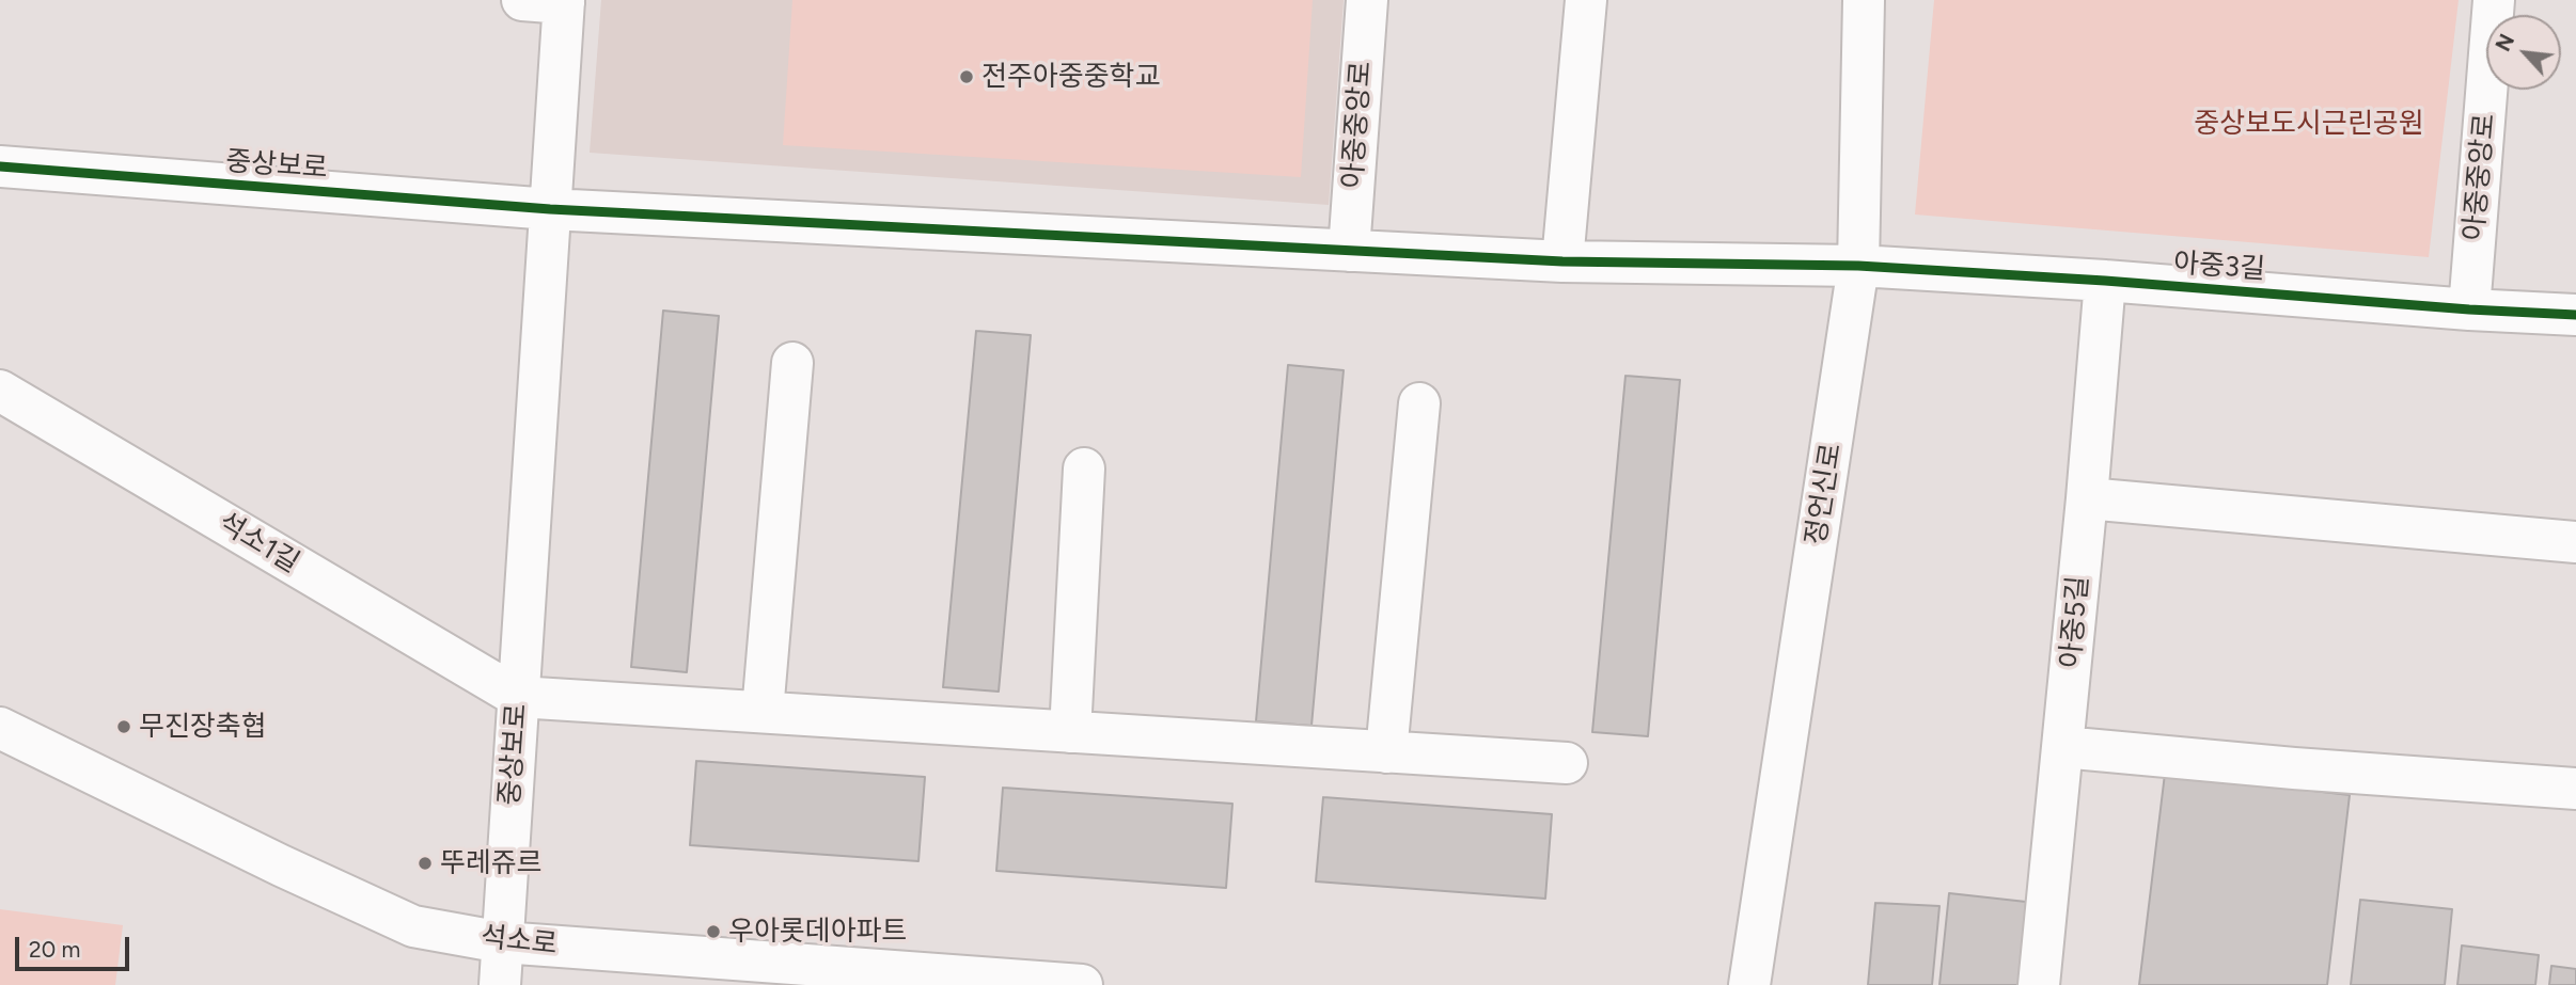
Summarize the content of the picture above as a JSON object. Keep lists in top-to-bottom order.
{
  "streets": {
    "street": [
      "아중중앙로",
      "중상보로",
      "아중3길",
      "정언신로",
      "석소1길",
      "아중5길",
      "석소로"
    ]
  },
  "crossings": [
    ["아중중앙로", "아중3길"],
    ["중상보로", "아중3길"],
    ["중상보로", "석소1길"],
    ["중상보로", "석소로"],
    ["아중3길", "정언신로"],
    ["아중3길", "아중5길"]
  ],
  "parks": ["중상보도시근린공원"],
  "places": [
    "전주아중중학교",
    "무진장축협",
    "뚜레쥬르",
    "우아롯데아파트"
  ],
  "scale_bar": "20 m",
  "north": "top left"
}
